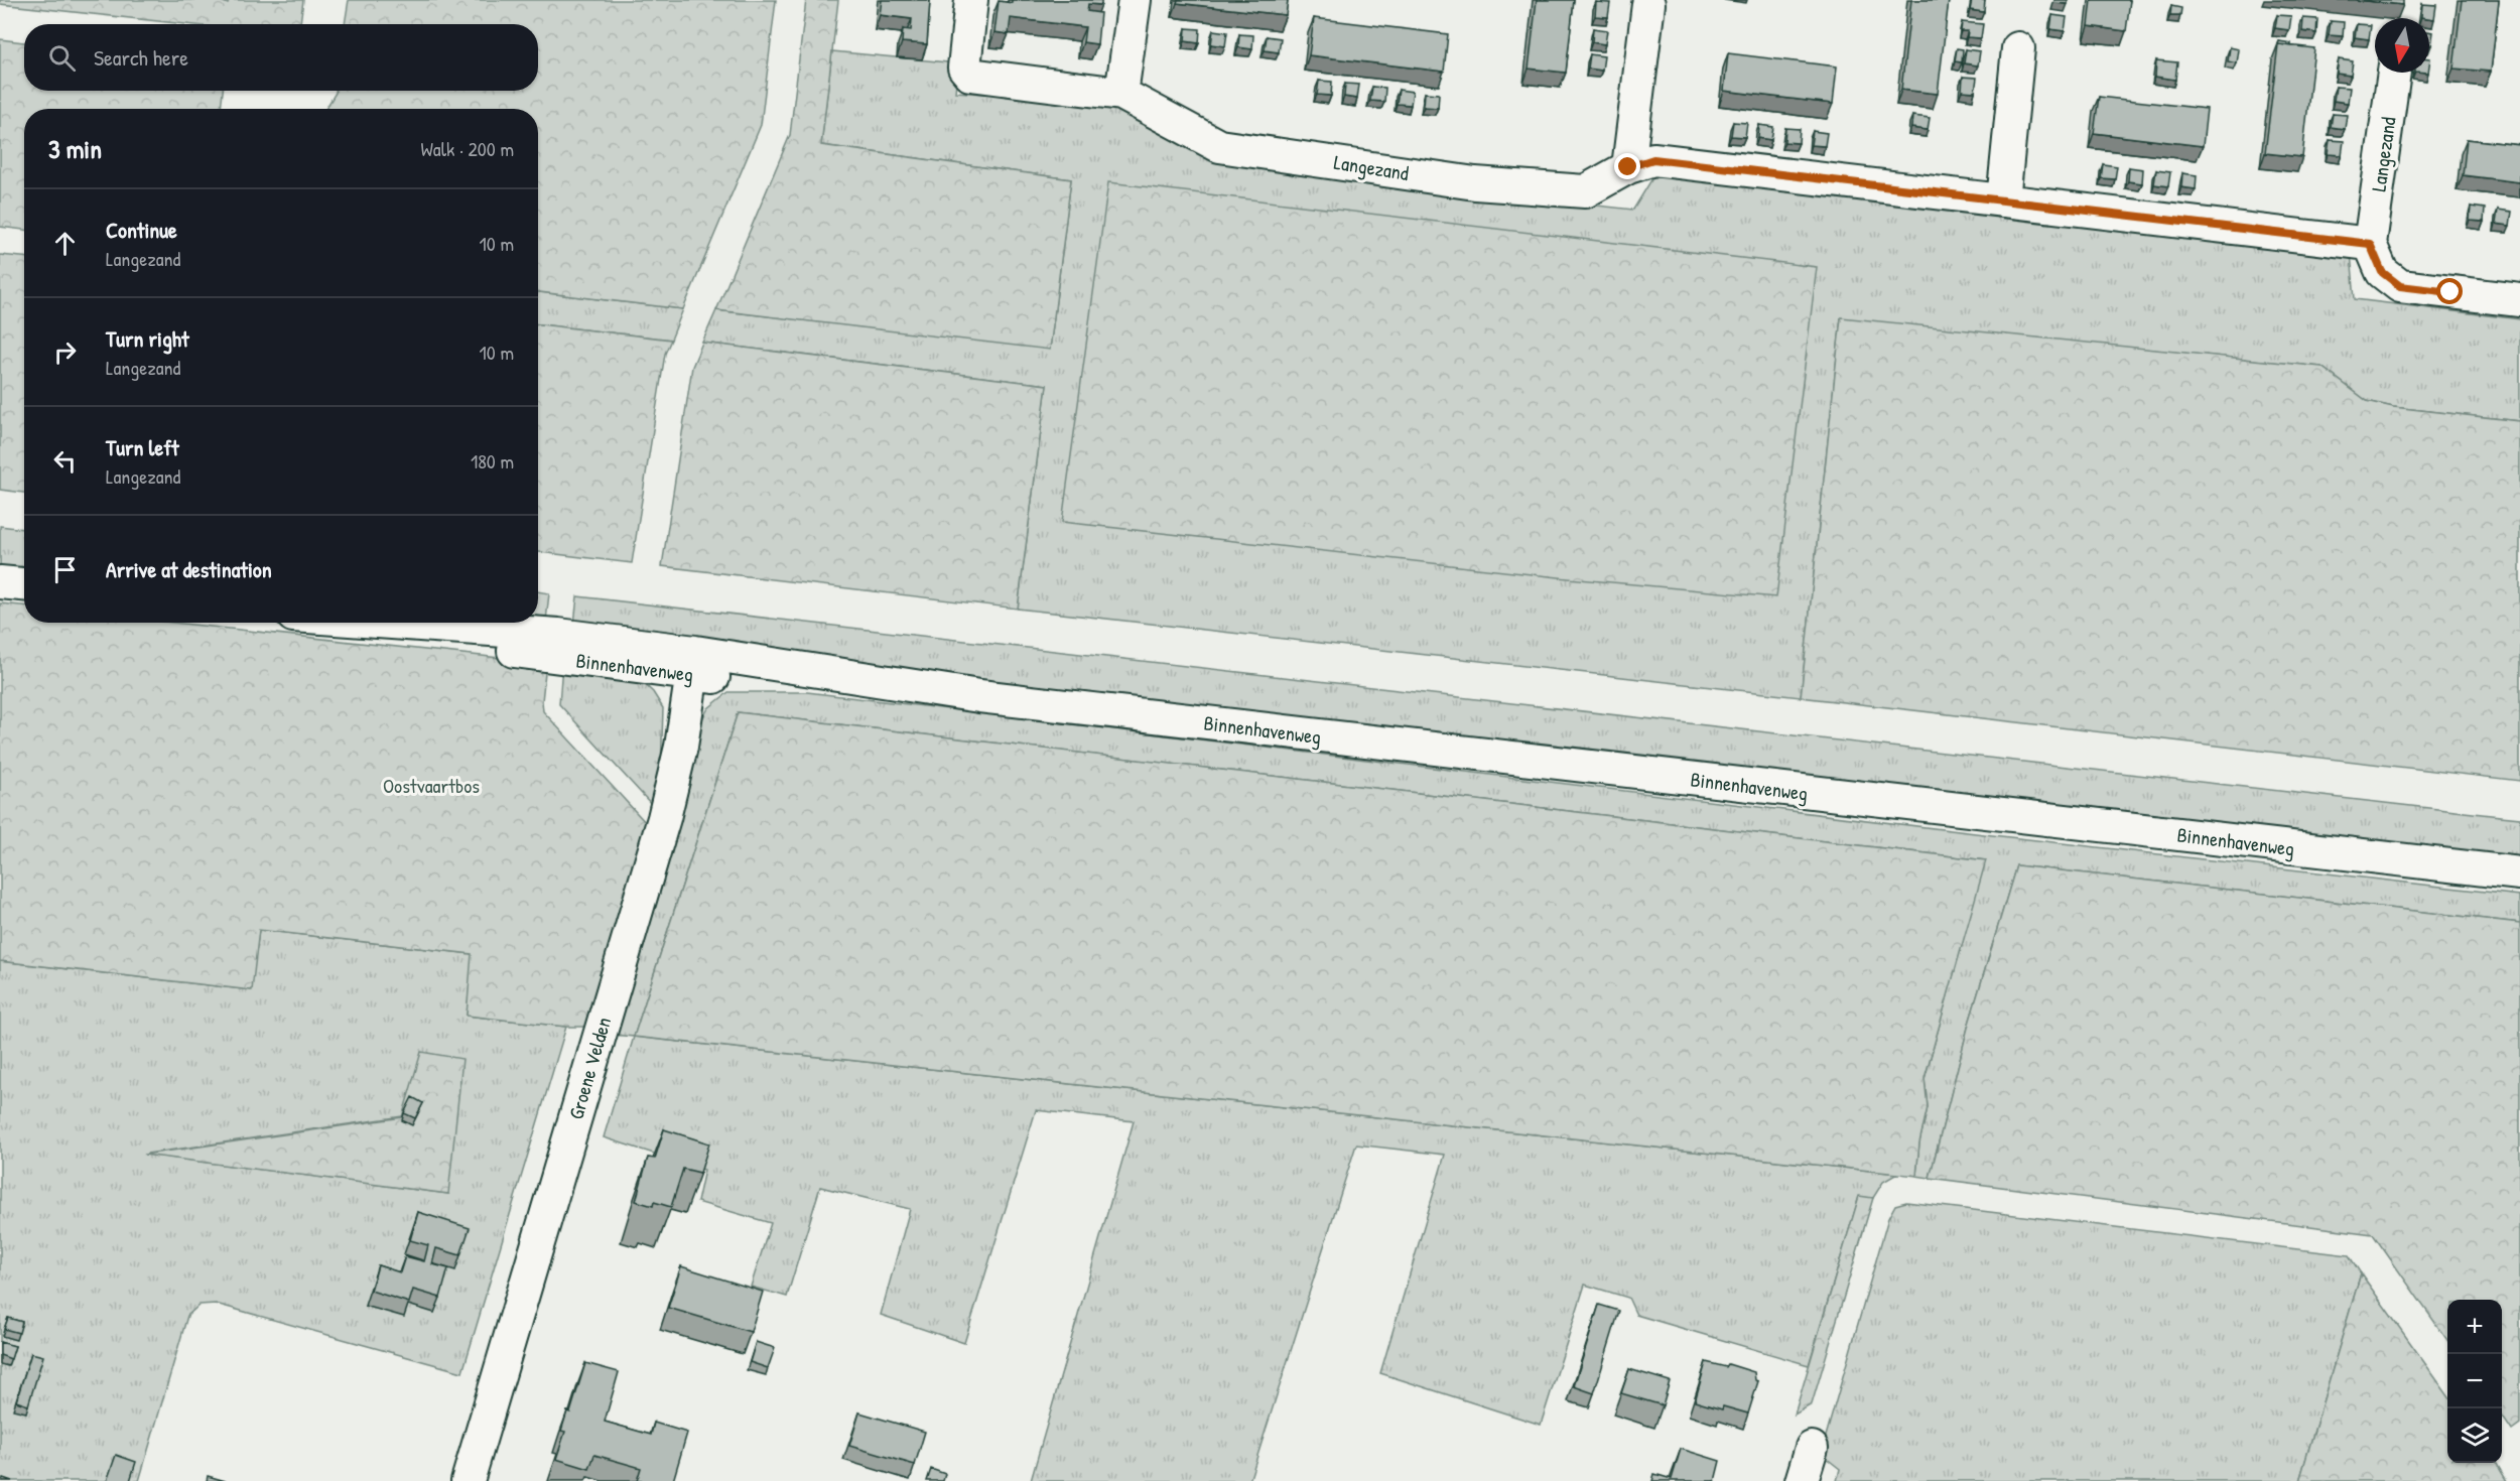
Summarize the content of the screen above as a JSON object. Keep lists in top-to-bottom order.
{
  "streets": {
    "street": ["Langezand", "Binnenhavenweg", "Groene Velden"]
  },
  "crossings": [
    ["Binnenhavenweg", "Groene Velden"]
  ],
  "parks": ["Oostvaartbos"],
  "north": "bottom",
  "page": {
    "search": "Search here",
    "heading": ["3 min", "Walk · 200 m"],
    "list": [
      ["Continue", "Langezand", "10 m"],
      ["Turn right", "Langezand", "10 m"],
      ["Turn left", "Langezand", "180 m"],
      "Arrive at destination"
    ],
    "map_buttons": ["+", "−"]
  }
}
